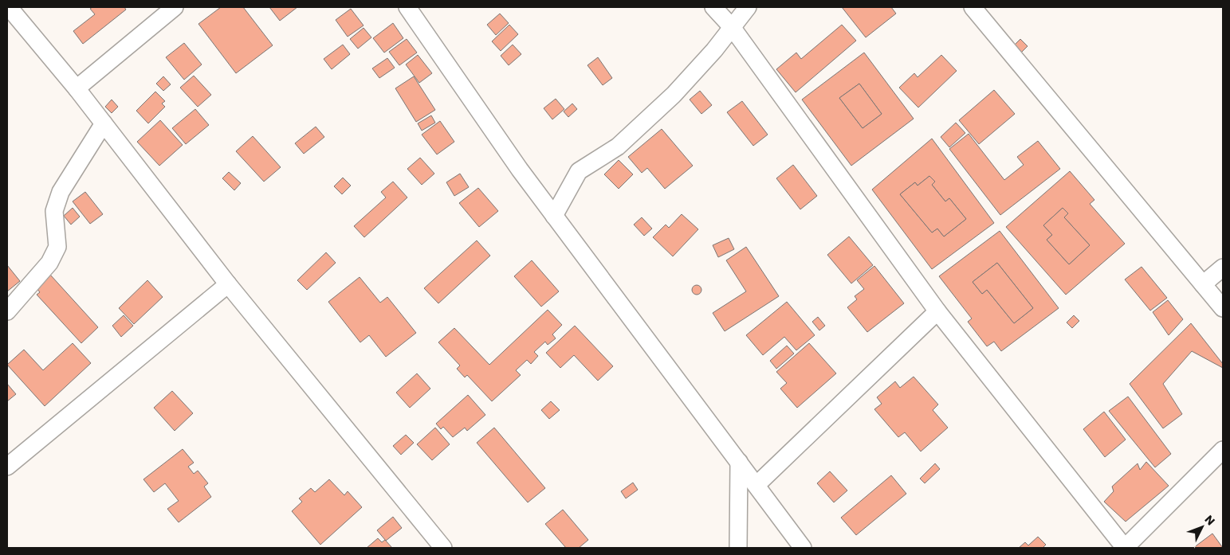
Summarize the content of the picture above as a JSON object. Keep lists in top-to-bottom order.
{
  "north": "top right"
}
